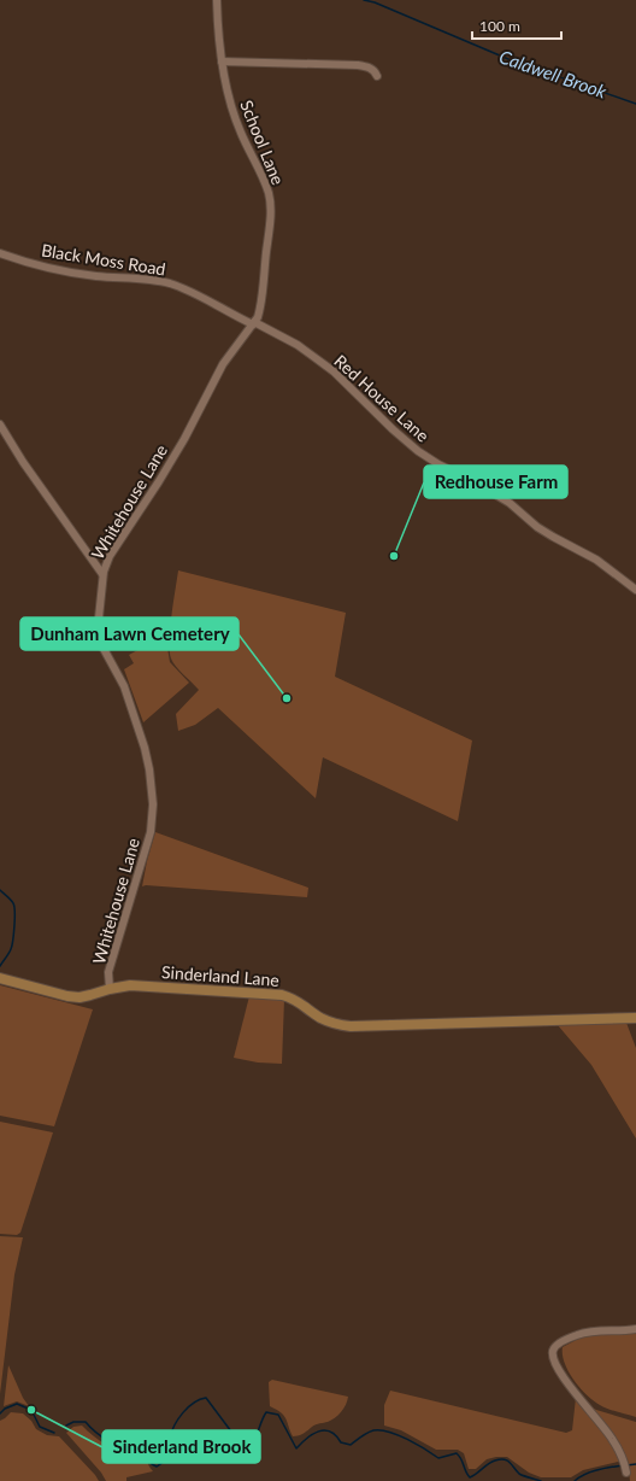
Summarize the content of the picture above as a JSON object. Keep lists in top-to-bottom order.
{
  "streets": {
    "street": [
      "School Lane",
      "Black Moss Road",
      "Red House Lane",
      "Whitehouse Lane",
      "Sinderland Lane"
    ]
  },
  "crossings": [
    ["School Lane", "Black Moss Road"],
    ["School Lane", "Red House Lane"],
    ["School Lane", "Whitehouse Lane"],
    ["Black Moss Road", "Red House Lane"],
    ["Black Moss Road", "Whitehouse Lane"],
    ["Red House Lane", "Whitehouse Lane"],
    ["Whitehouse Lane", "Sinderland Lane"]
  ],
  "water": ["Caldwell Brook"],
  "places": ["Redhouse Farm", "Dunham Lawn Cemetery", "Sinderland Brook"],
  "scale_bar": "100 m"
}
